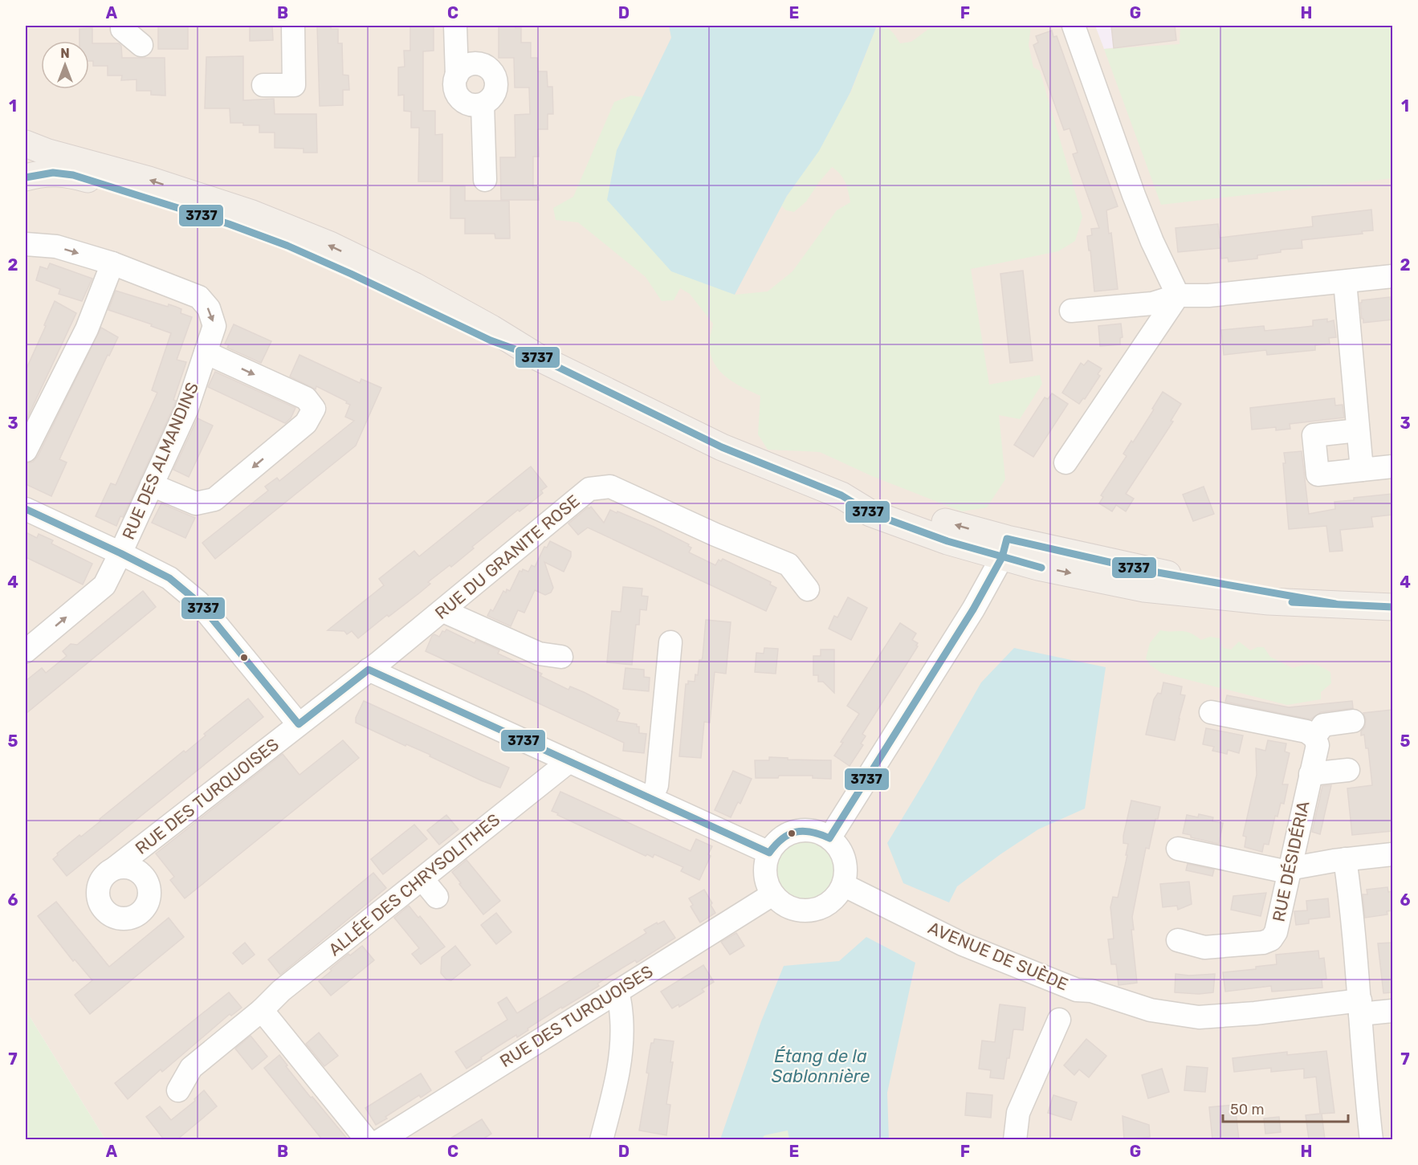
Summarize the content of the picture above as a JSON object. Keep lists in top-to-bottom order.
{
  "streets": {
    "street": [
      "RUE DES ALMANDINS",
      "RUE DU GRANITE ROSE",
      "RUE DES TURQUOISES",
      "RUE DÉSIDÉRIA",
      "ALLÉE DES CHRYSOLITHES",
      "AVENUE DE SUÈDE"
    ]
  },
  "crossings": [
    ["RUE DU GRANITE ROSE", "RUE DES TURQUOISES"],
    ["RUE DES TURQUOISES", "AVENUE DE SUÈDE"]
  ],
  "water": ["Étang de la Sablonnière"],
  "lines": ["transit line 3737"],
  "scale_bar": "50 m",
  "north": "top",
  "grid": {
    "columns": [
      "A",
      "B",
      "C",
      "D",
      "E",
      "F",
      "G",
      "H"
    ],
    "rows": [
      "1",
      "2",
      "3",
      "4",
      "5",
      "6",
      "7"
    ]
  }
}
